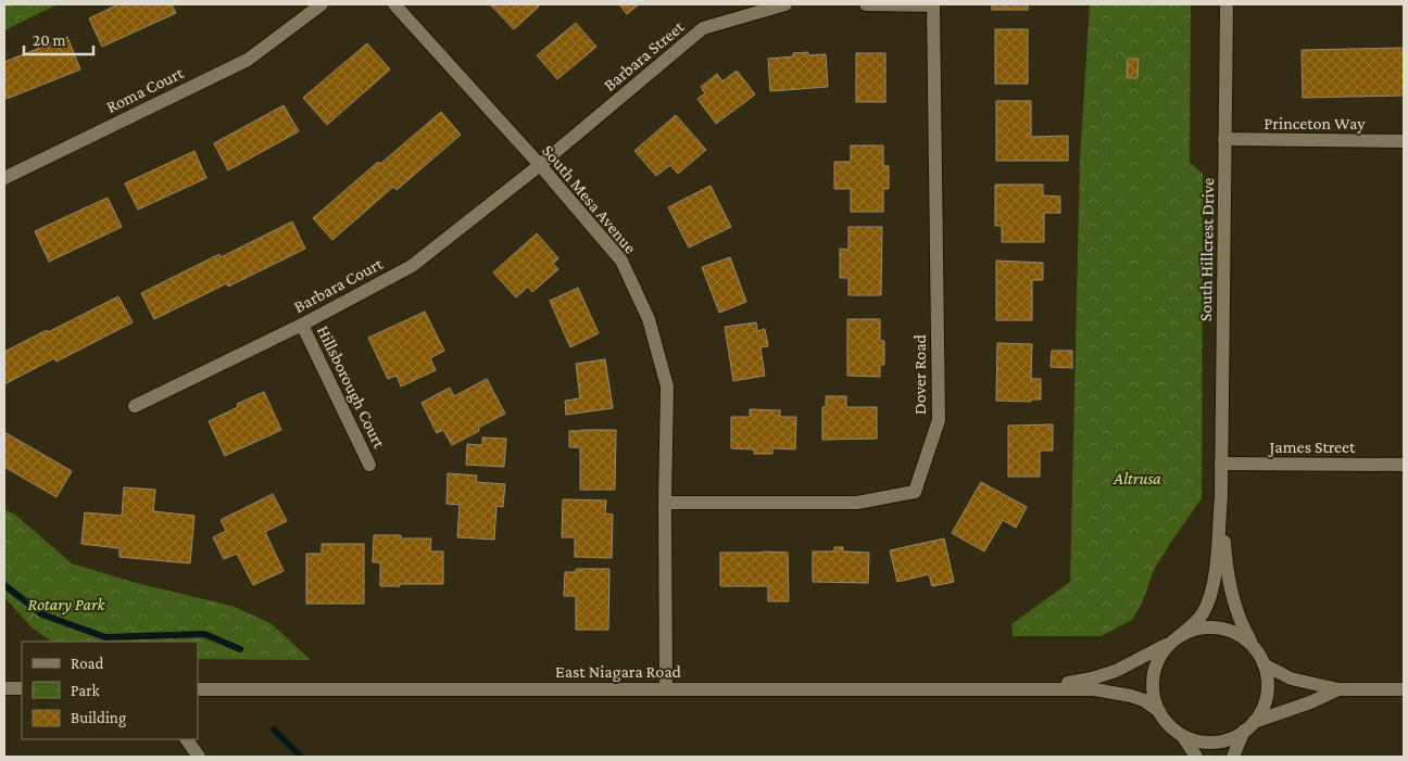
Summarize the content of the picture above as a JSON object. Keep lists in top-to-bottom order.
{
  "streets": {
    "street": [
      "Barbara Street",
      "Roma Court",
      "Princeton Way",
      "South Mesa Avenue",
      "South Hillcrest Drive",
      "Barbara Court",
      "Dover Road",
      "Hillsborough Court",
      "James Street",
      "East Niagara Road"
    ]
  },
  "crossings": [
    ["Barbara Street", "South Mesa Avenue"],
    ["Barbara Street", "Barbara Court"],
    ["Princeton Way", "South Hillcrest Drive"],
    ["South Mesa Avenue", "Barbara Court"],
    ["South Mesa Avenue", "Dover Road"],
    ["South Mesa Avenue", "East Niagara Road"],
    ["South Hillcrest Drive", "James Street"],
    ["South Hillcrest Drive", "East Niagara Road"],
    ["Barbara Court", "Hillsborough Court"]
  ],
  "parks": ["Altrusa", "Rotary Park"],
  "legend": ["Road", "Park", "Building"],
  "scale_bar": "20 m"
}
